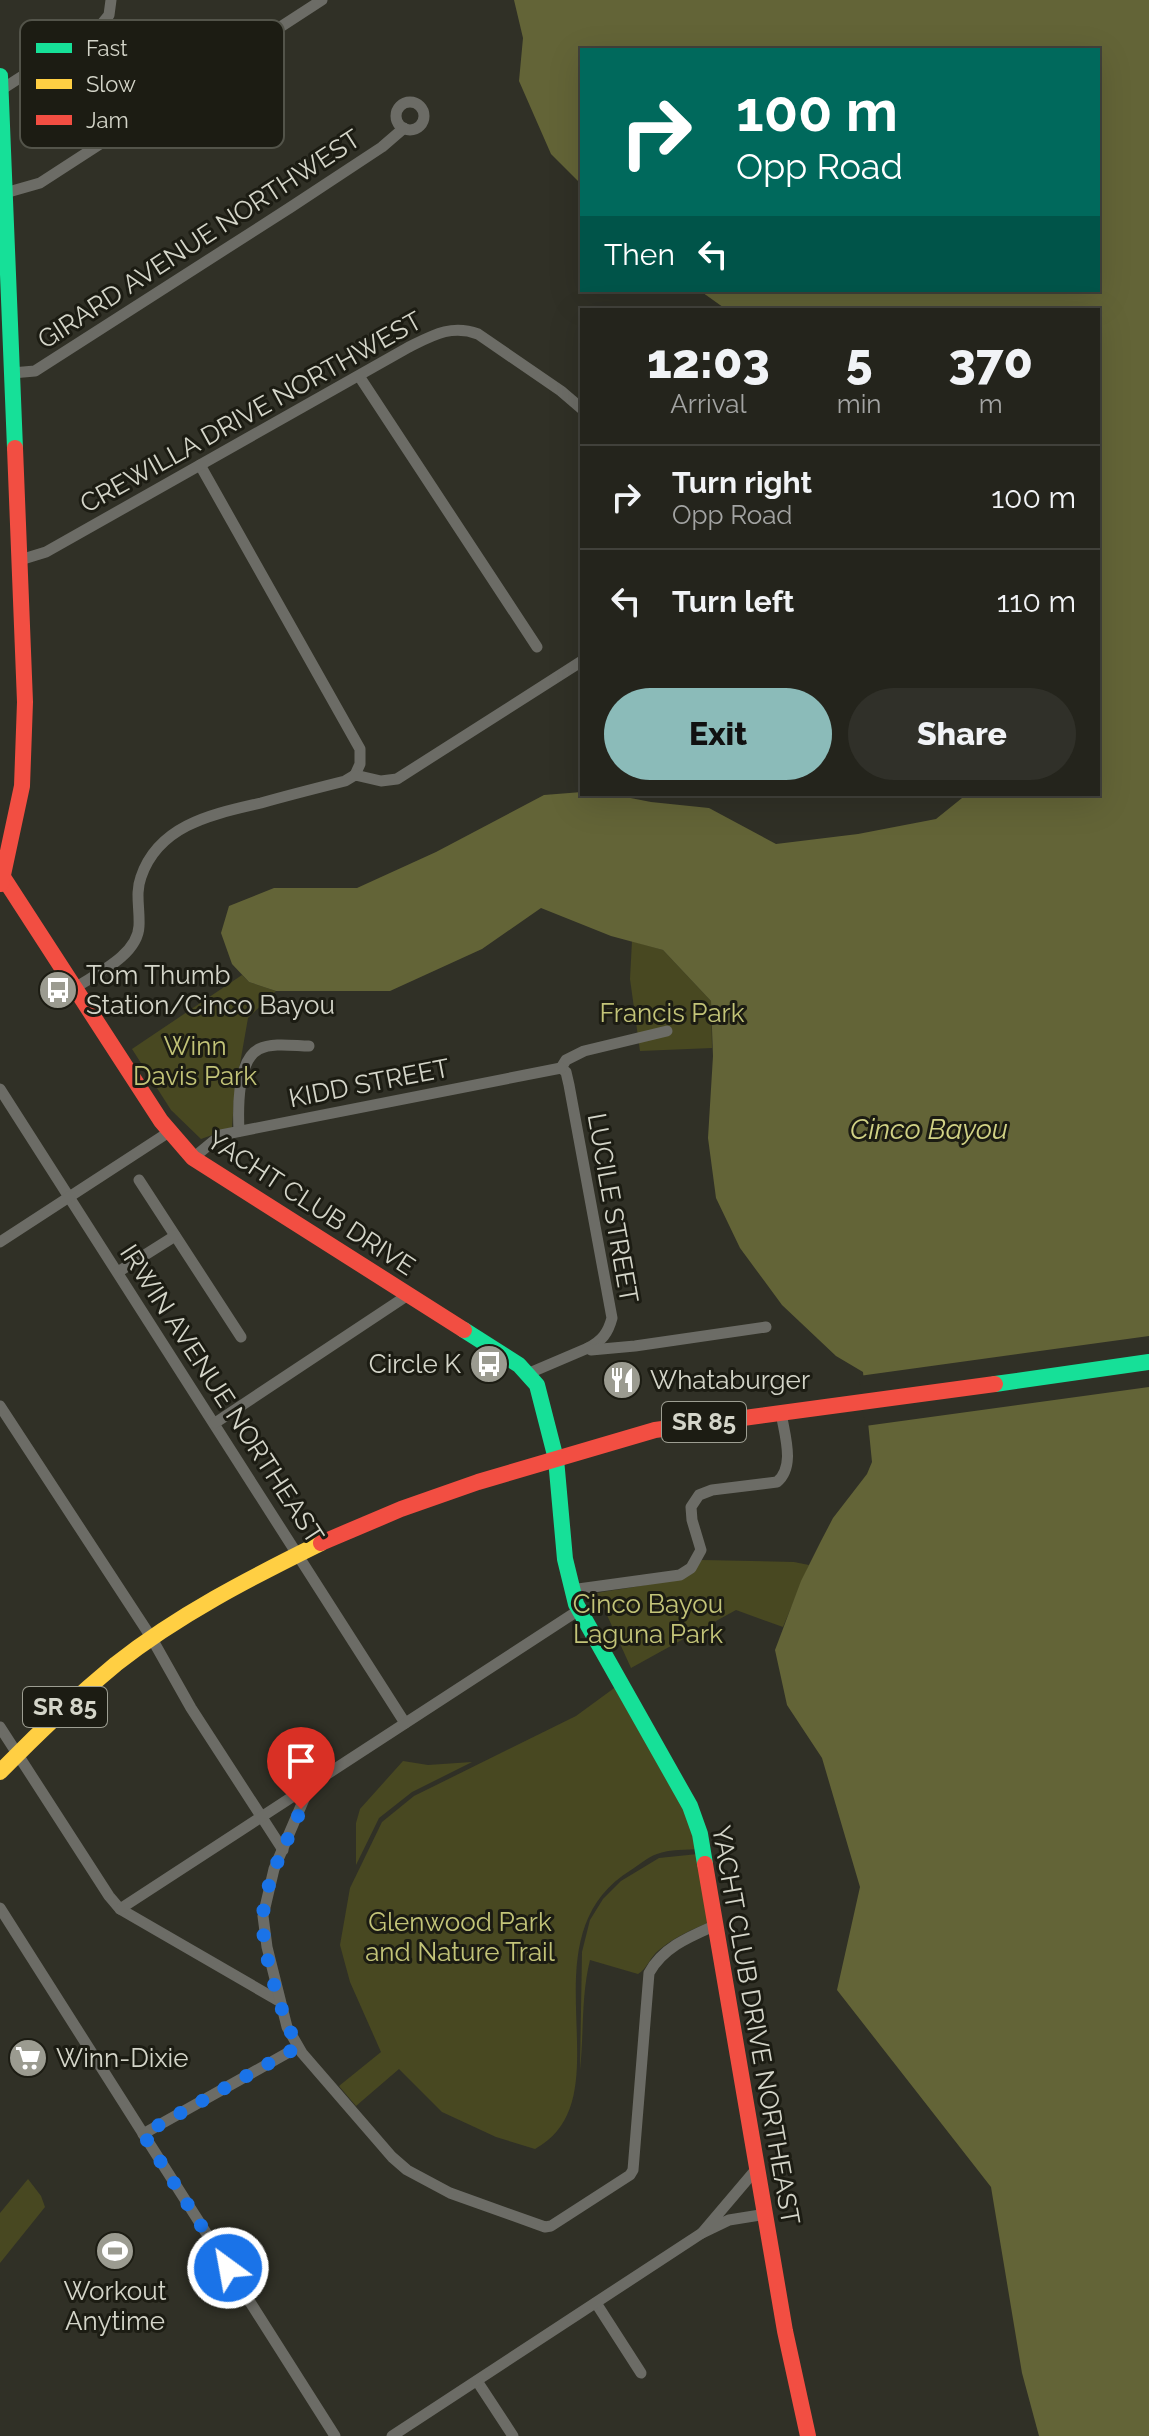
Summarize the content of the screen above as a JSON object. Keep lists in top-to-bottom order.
{
  "streets": {
    "main road": ["YACHT CLUB DRIVE", "SR 85", "YACHT CLUB DRIVE NORTHEAST"],
    "street": [
      "GIRARD AVENUE NORTHWEST",
      "CREWILLA DRIVE NORTHWEST",
      "KIDD STREET",
      "LUCILE STREET",
      "IRWIN AVENUE NORTHEAST"
    ]
  },
  "crossings": [
    ["KIDD STREET", "YACHT CLUB DRIVE"],
    ["KIDD STREET", "LUCILE STREET"],
    ["YACHT CLUB DRIVE", "SR 85"],
    ["YACHT CLUB DRIVE", "YACHT CLUB DRIVE NORTHEAST"],
    ["IRWIN AVENUE NORTHEAST", "SR 85"],
    ["SR 85", "YACHT CLUB DRIVE NORTHEAST"]
  ],
  "water": ["Cinco Bayou"],
  "parks": [
    "Francis Park",
    "Winn Davis Park",
    "Cinco Bayou Laguna Park",
    "Glenwood Park and Nature Trail"
  ],
  "places": {
    "bus stop": ["Tom Thumb Station/Cinco Bayou", "Circle K"],
    "restaurant": ["Whataburger"],
    "supermarket": ["Winn-Dixie"],
    "sports": ["Workout Anytime"]
  },
  "legend": ["Fast", "Slow", "Jam"],
  "page": {
    "turn": ["100 m", "Opp Road"],
    "then": "Then",
    "eta": [
      "12:03",
      "Arrival",
      "5",
      "min",
      "370",
      "m"
    ],
    "list": [
      {
        "name": "Turn right",
        "note": "Opp Road",
        "value": "100 m"
      },
      {
        "name": "Turn left",
        "value": "110 m"
      }
    ],
    "buttons": ["Exit", "Share"]
  }
}
